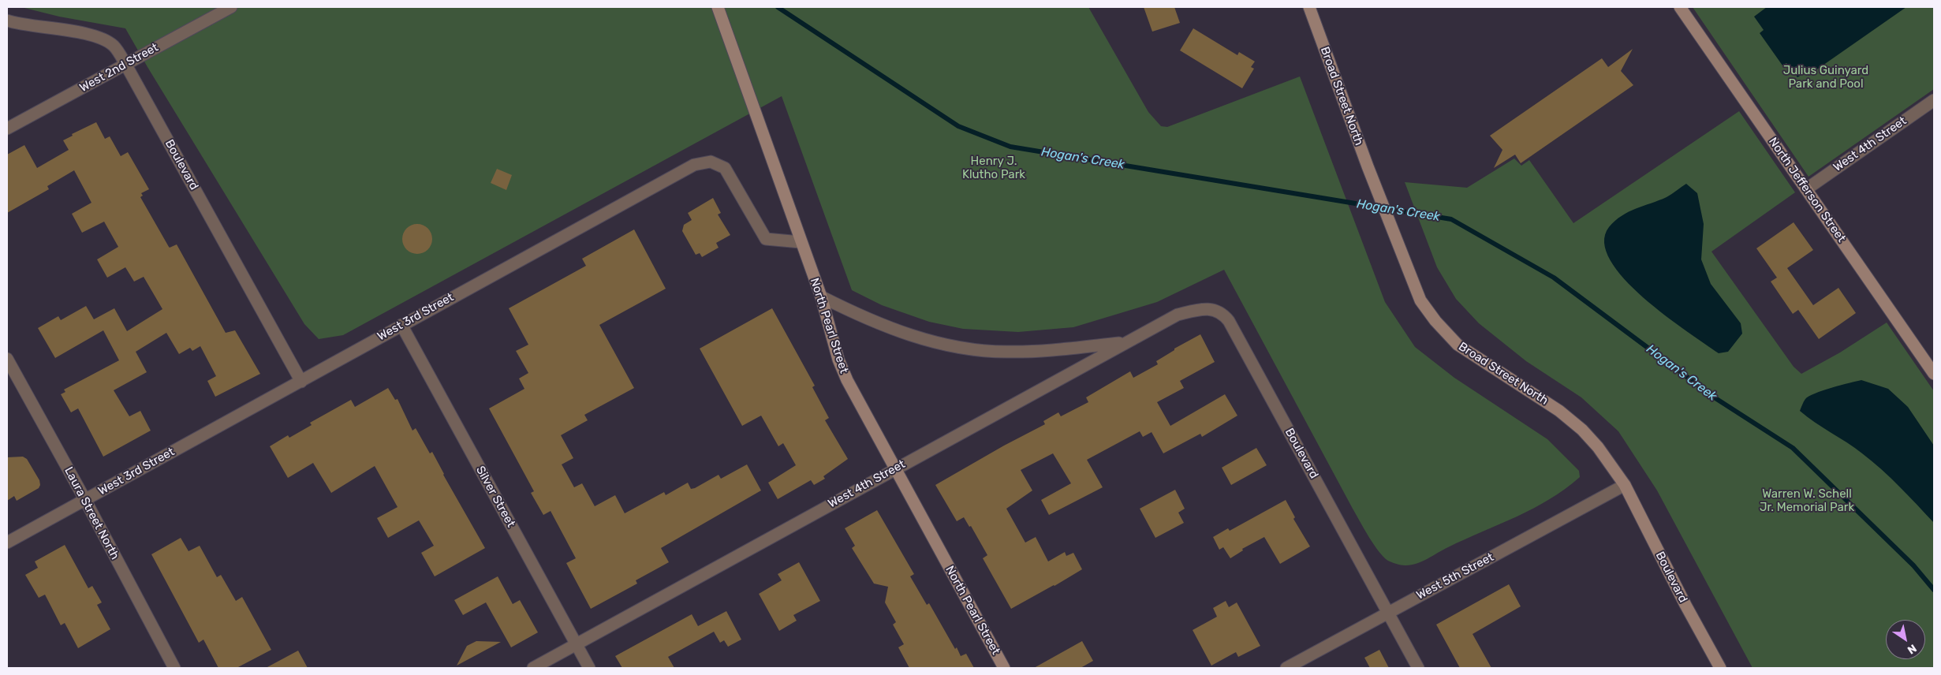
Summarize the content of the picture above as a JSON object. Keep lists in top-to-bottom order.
{
  "streets": {
    "street": [
      "West 2nd Street",
      "Broad Street North",
      "West 4th Street",
      "Boulevard",
      "North Jefferson Street",
      "West 3rd Street",
      "North Pearl Street",
      "Silver Street",
      "Laura Street North",
      "West 5th Street"
    ]
  },
  "crossings": [
    ["West 2nd Street", "Boulevard"],
    ["Broad Street North", "Boulevard"],
    ["Broad Street North", "West 5th Street"],
    ["West 4th Street", "Boulevard"],
    ["West 4th Street", "North Jefferson Street"],
    ["West 4th Street", "North Pearl Street"],
    ["West 4th Street", "Silver Street"],
    ["Boulevard", "West 3rd Street"],
    ["Boulevard", "West 5th Street"],
    ["West 3rd Street", "North Pearl Street"],
    ["West 3rd Street", "Silver Street"],
    ["West 3rd Street", "Laura Street North"]
  ],
  "water": ["Hogan's Creek"],
  "parks": ["Julius Guinyard Park and Pool", "Henry J. Klutho Park", "Warren W. Schell Jr. Memorial Park"],
  "north": "bottom right"
}
